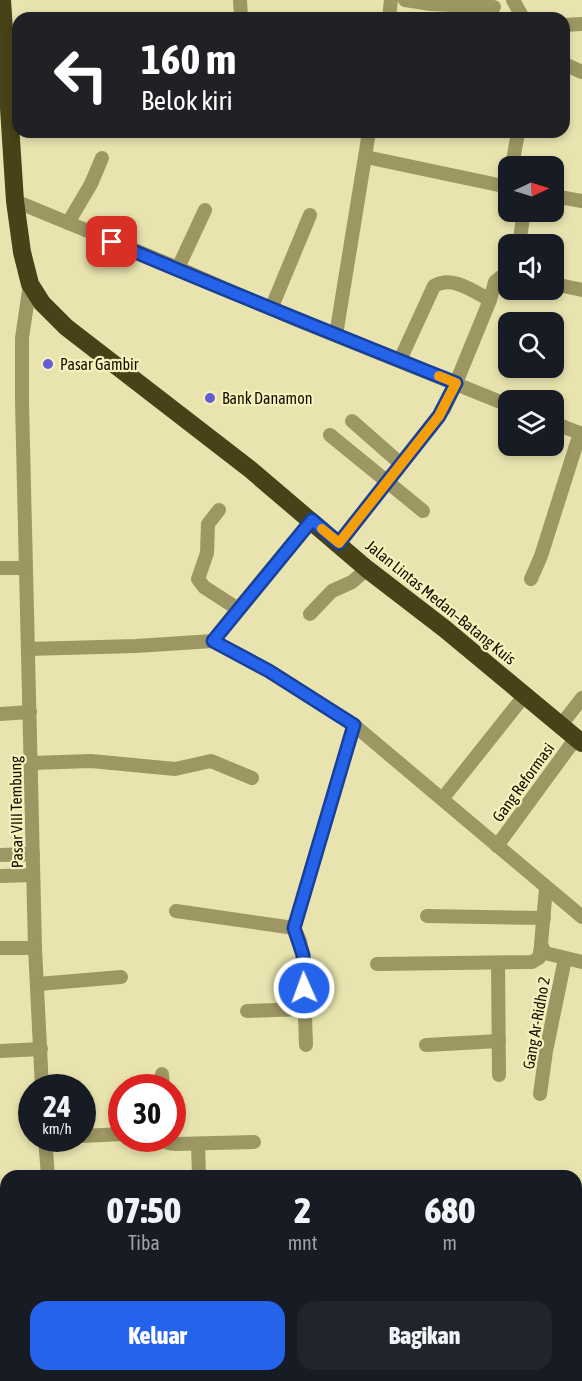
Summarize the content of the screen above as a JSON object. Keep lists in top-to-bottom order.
{
  "streets": {
    "highway": ["Jalan Lintas Medan–Batang Kuis"],
    "street": ["Gang Reformasi", "Pasar VIII Tembung", "Gang Ar-Ridho 2"]
  },
  "crossings": [
    ["Jalan Lintas Medan–Batang Kuis", "Gang Reformasi"],
    ["Jalan Lintas Medan–Batang Kuis", "Pasar VIII Tembung"]
  ],
  "places": ["Pasar Gambir", "Bank Danamon"],
  "north": "right",
  "page": {
    "turn": ["160 m", "Belok kiri"],
    "speed": "24 km/h",
    "limit": "30",
    "eta": [
      "07:50",
      "Tiba",
      "2",
      "mnt",
      "680",
      "m"
    ],
    "buttons": ["Keluar", "Bagikan"]
  }
}
